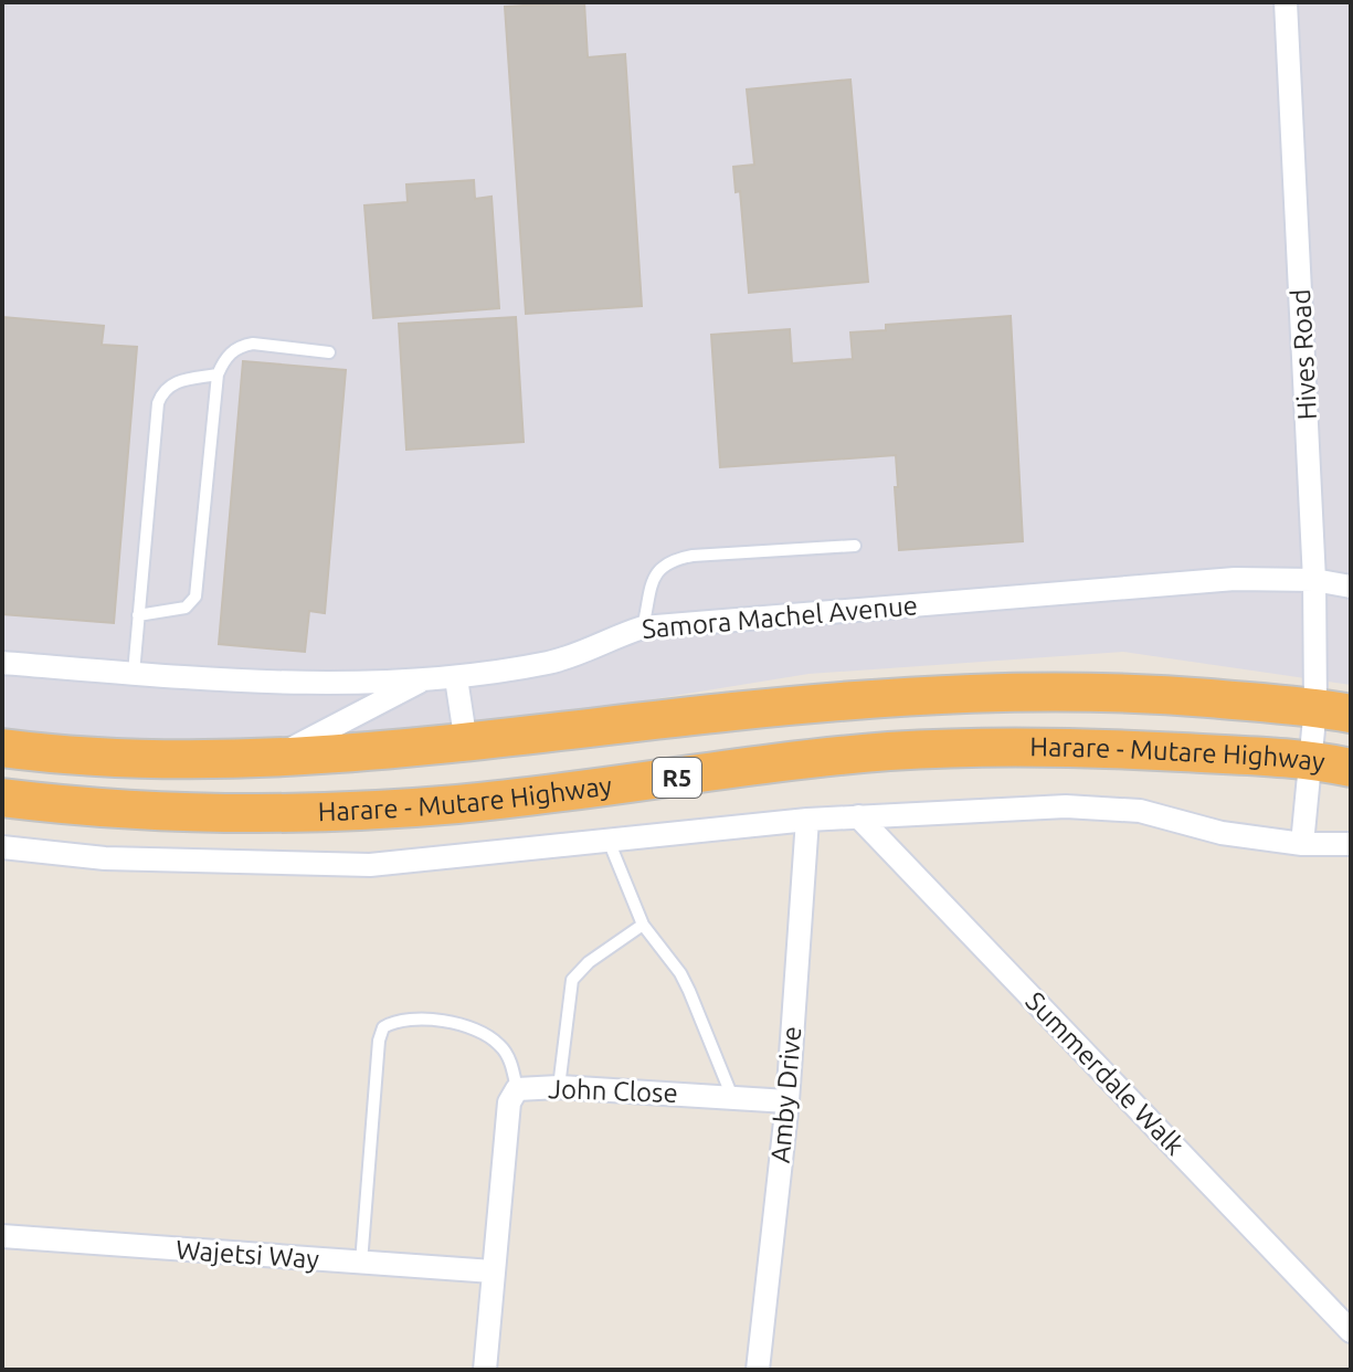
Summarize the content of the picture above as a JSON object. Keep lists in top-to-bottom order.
{
  "streets": {
    "highway": ["Harare - Mutare Highway", "R5"],
    "street": [
      "Hives Road",
      "Samora Machel Avenue",
      "Summerdale Walk",
      "John Close",
      "Amby Drive",
      "Wajetsi Way"
    ]
  },
  "crossings": [
    ["Hives Road", "Samora Machel Avenue"],
    ["Hives Road", "R5"],
    ["John Close", "Amby Drive"],
    ["John Close", "Wajetsi Way"]
  ]
}
